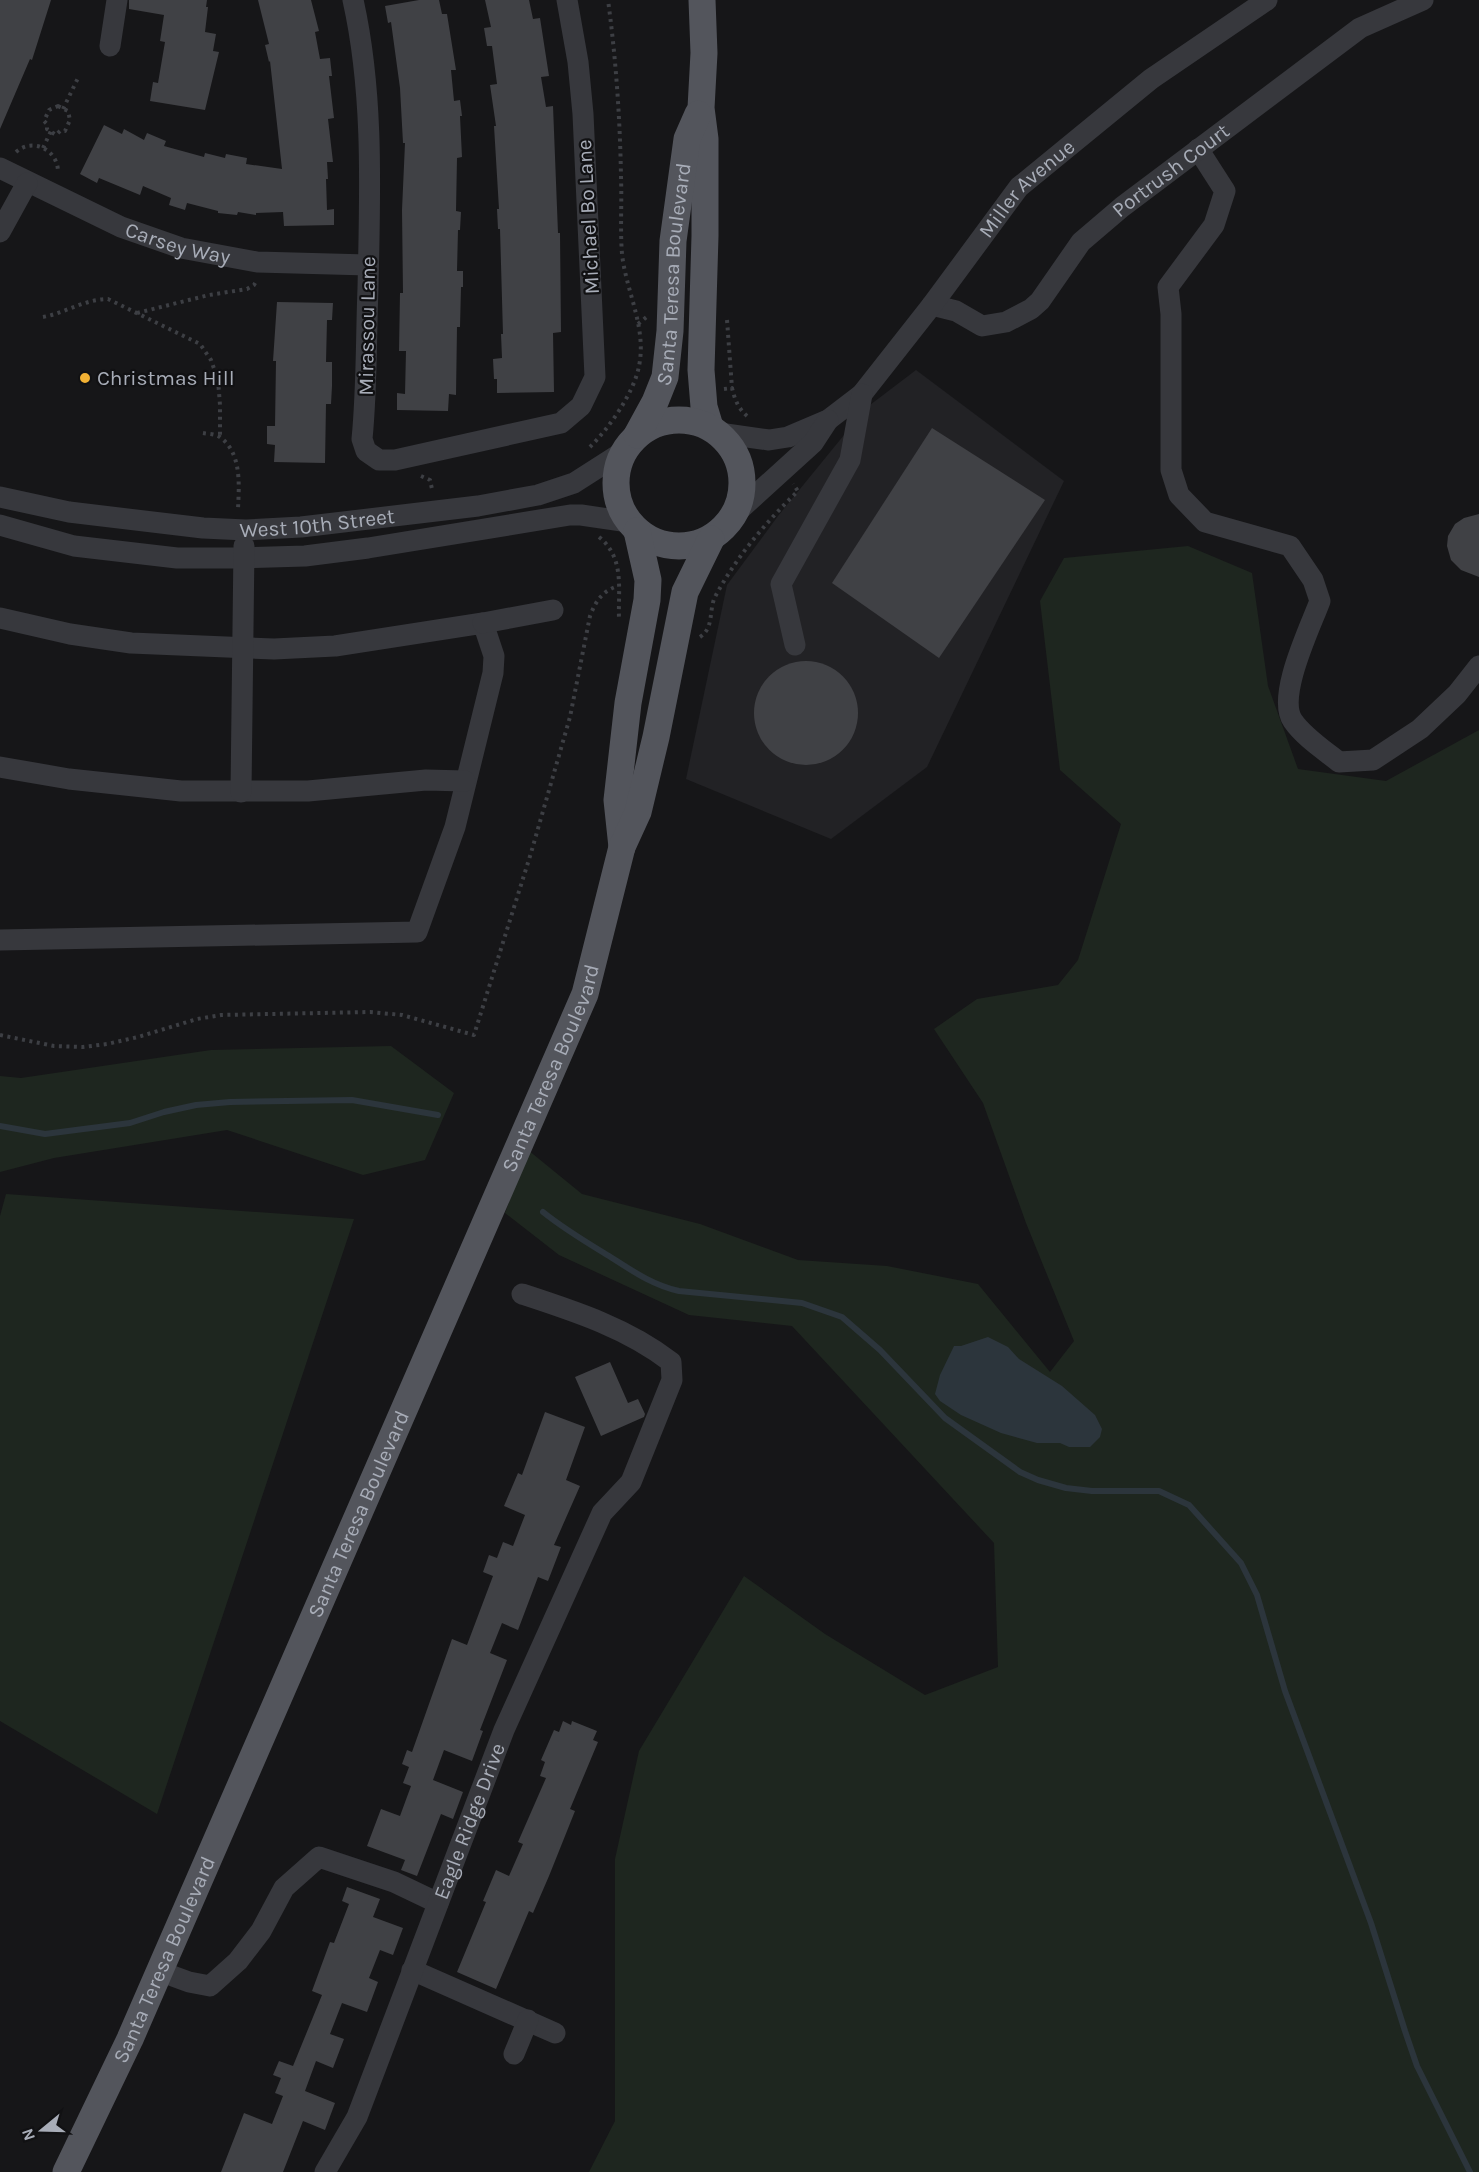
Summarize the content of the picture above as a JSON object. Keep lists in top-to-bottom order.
{
  "streets": {
    "main road": ["Santa Teresa Boulevard"],
    "street": [
      "Portrush Court",
      "Miller Avenue",
      "Michael Bo Lane",
      "Carsey Way",
      "Mirassou Lane",
      "West 10th Street",
      "Eagle Ridge Drive"
    ]
  },
  "crossings": [
    ["Portrush Court", "Miller Avenue"],
    ["Miller Avenue", "Santa Teresa Boulevard"],
    ["Miller Avenue", "West 10th Street"],
    ["Michael Bo Lane", "Mirassou Lane"],
    ["Carsey Way", "Mirassou Lane"],
    ["Santa Teresa Boulevard", "West 10th Street"]
  ],
  "places": ["Christmas Hill"],
  "north": "left"
}
